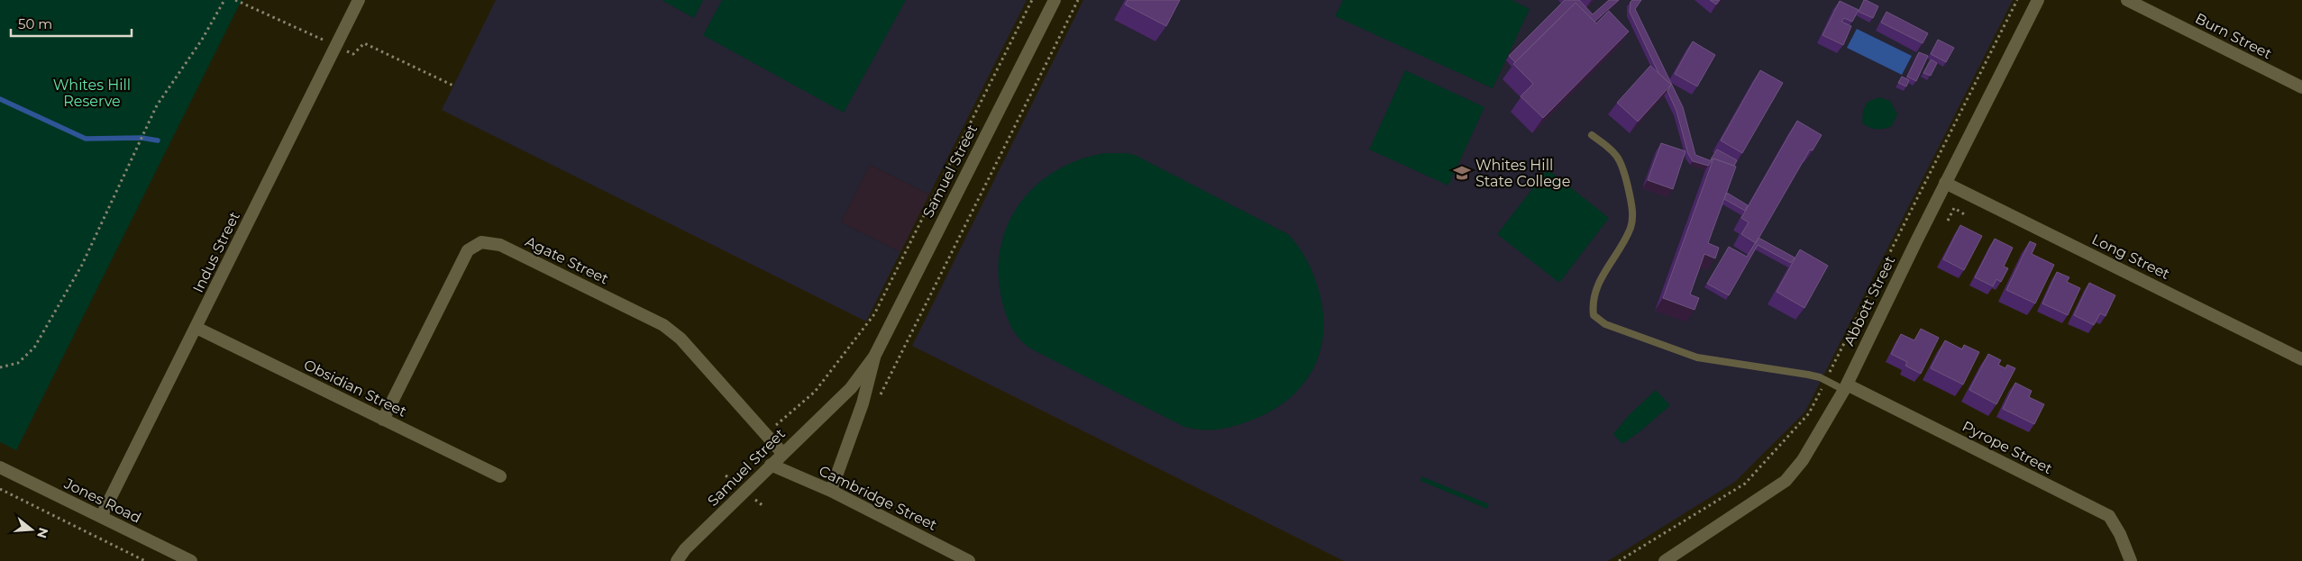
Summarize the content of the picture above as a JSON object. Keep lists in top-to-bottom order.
{
  "streets": {
    "street": [
      "Burn Street",
      "Samuel Street",
      "Indus Street",
      "Long Street",
      "Agate Street",
      "Abbott Street",
      "Obsidian Street",
      "Pyrope Street",
      "Cambridge Street",
      "Jones Road"
    ]
  },
  "crossings": [
    ["Samuel Street", "Agate Street"],
    ["Samuel Street", "Cambridge Street"],
    ["Indus Street", "Obsidian Street"],
    ["Indus Street", "Jones Road"],
    ["Long Street", "Abbott Street"],
    ["Agate Street", "Obsidian Street"],
    ["Abbott Street", "Pyrope Street"]
  ],
  "parks": ["Whites Hill Reserve"],
  "places": {
    "school or university": ["Whites Hill State College"]
  },
  "scale_bar": "50 m",
  "north": "right"
}
